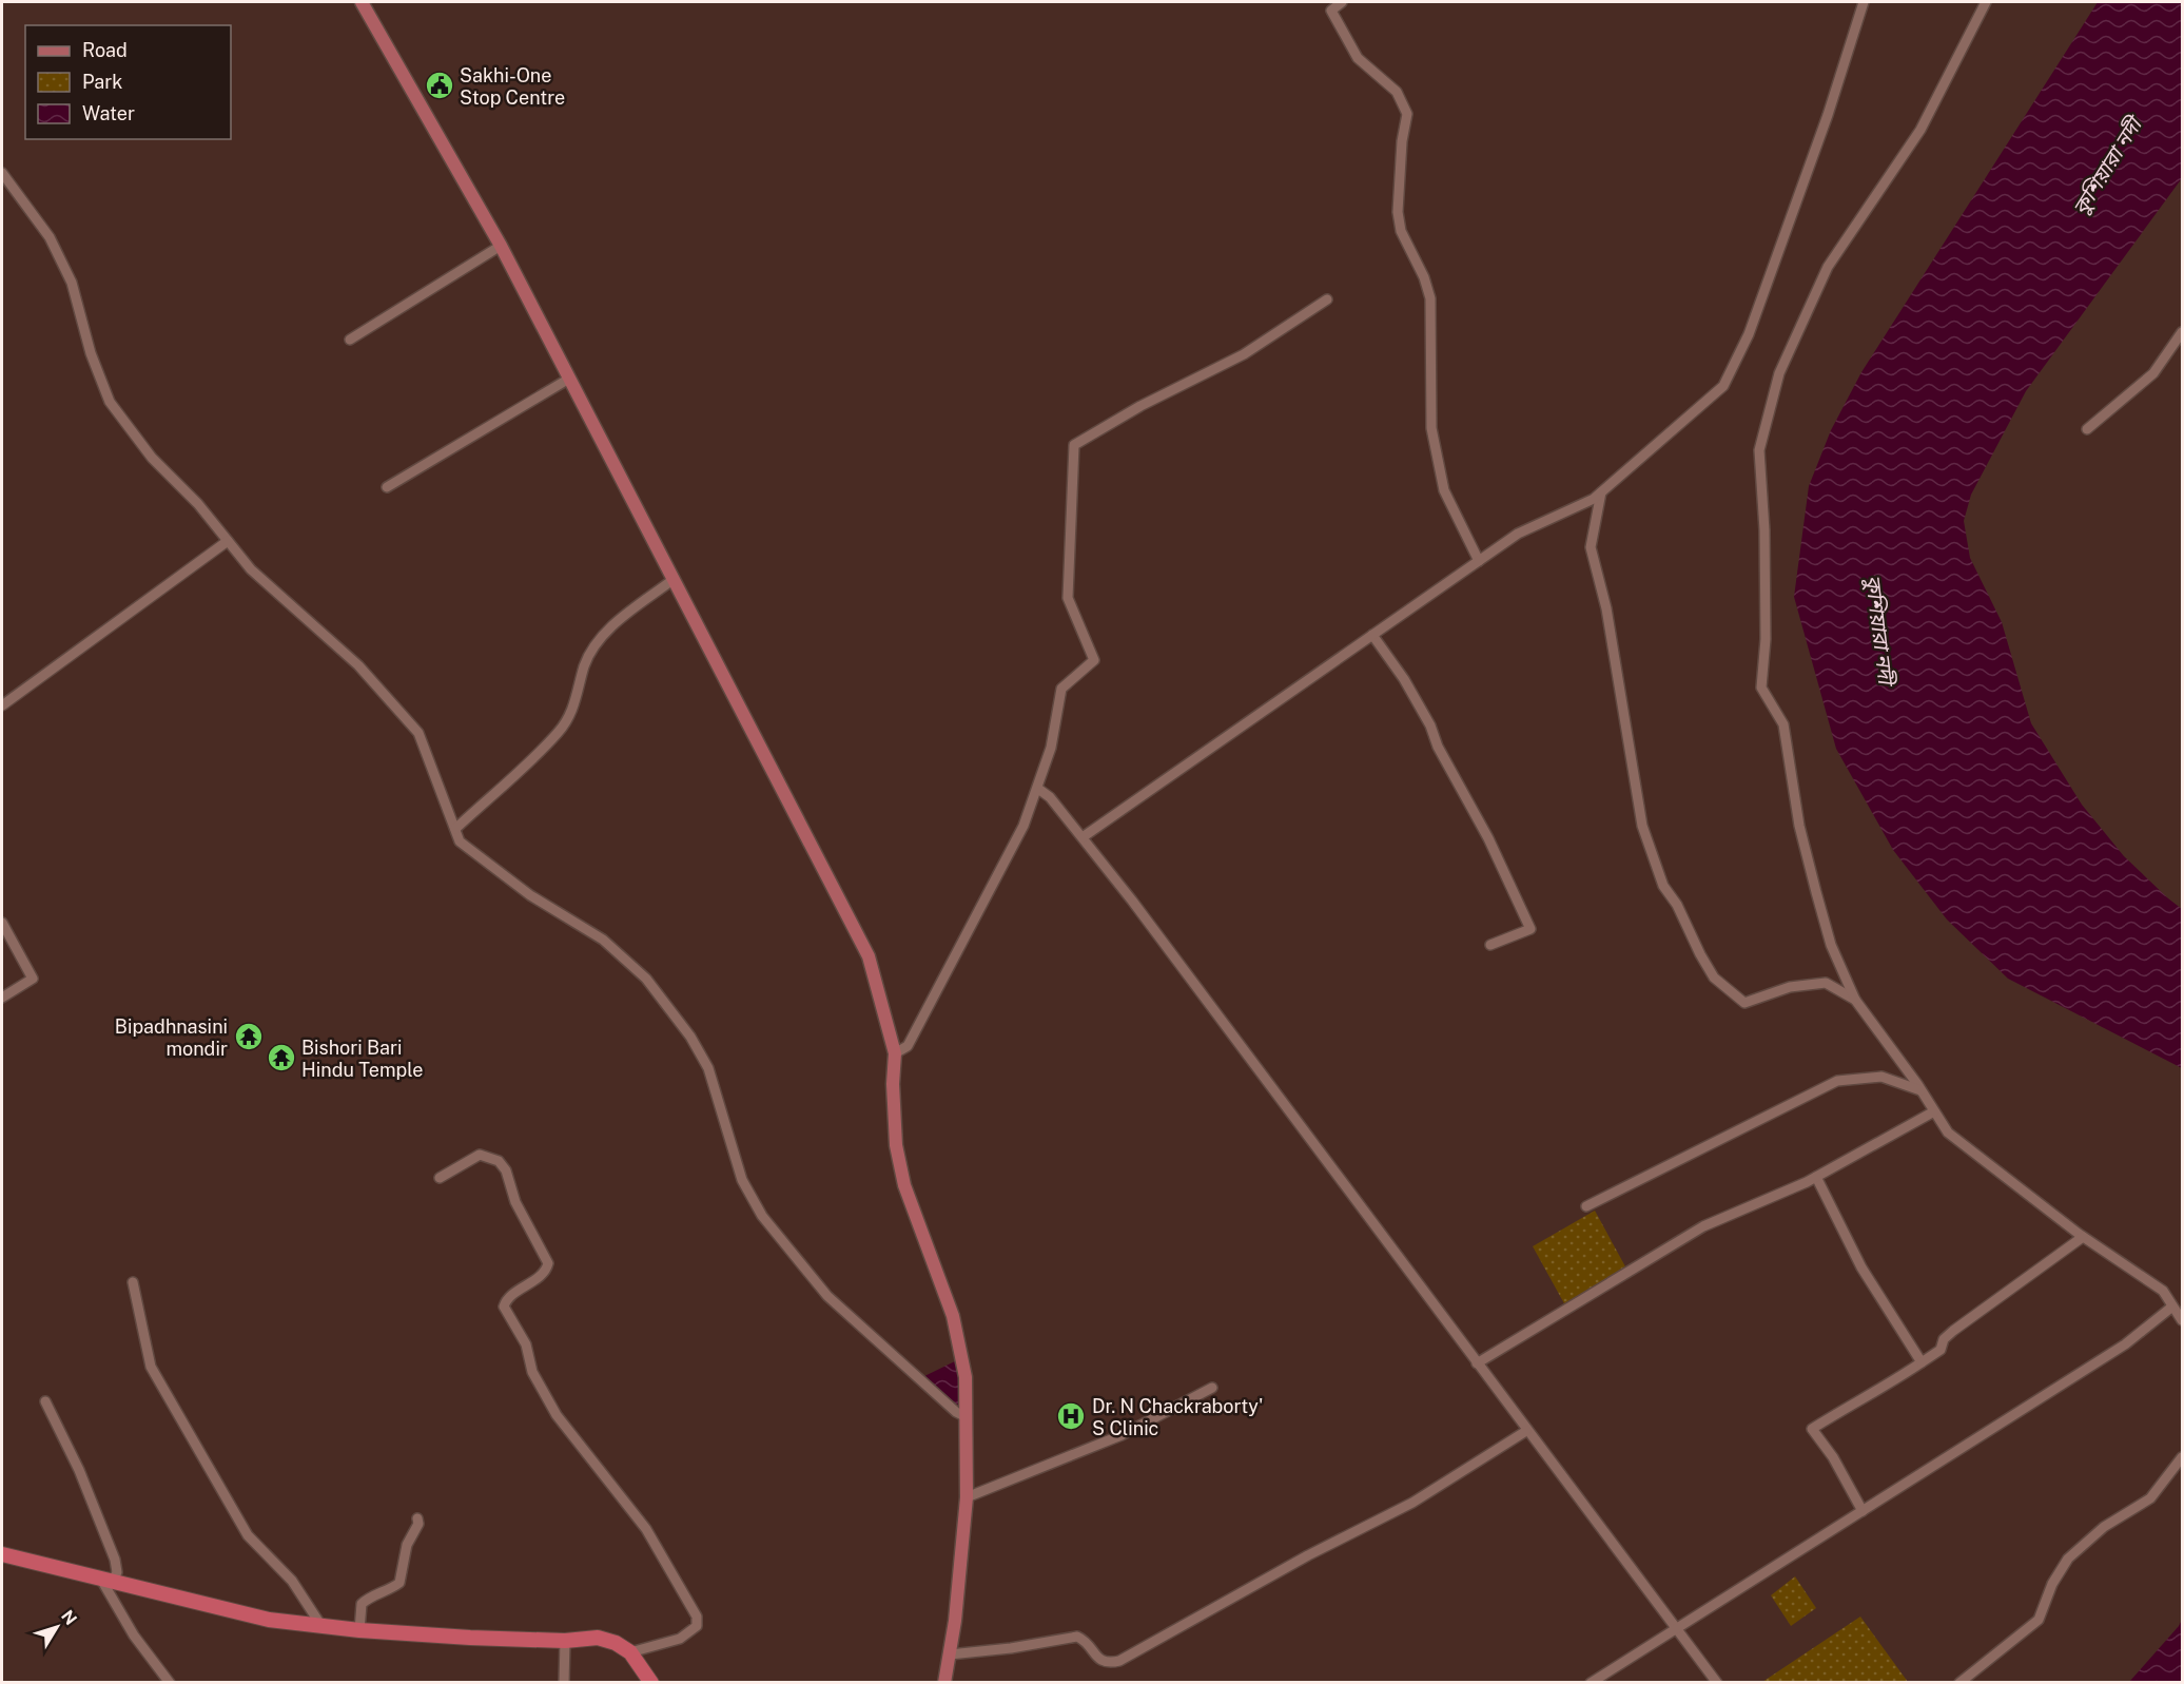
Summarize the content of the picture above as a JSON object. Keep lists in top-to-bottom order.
{
  "water": ["কুশিয়ারা নদী"],
  "places": {
    "public building": ["Sakhi-One Stop Centre"],
    "temple": ["Bipadhnasini mondir", "Bishori Bari Hindu Temple"],
    "hospital": ["Dr. N Chackraborty' S Clinic"]
  },
  "legend": ["Road", "Park", "Water"],
  "north": "top right"
}
